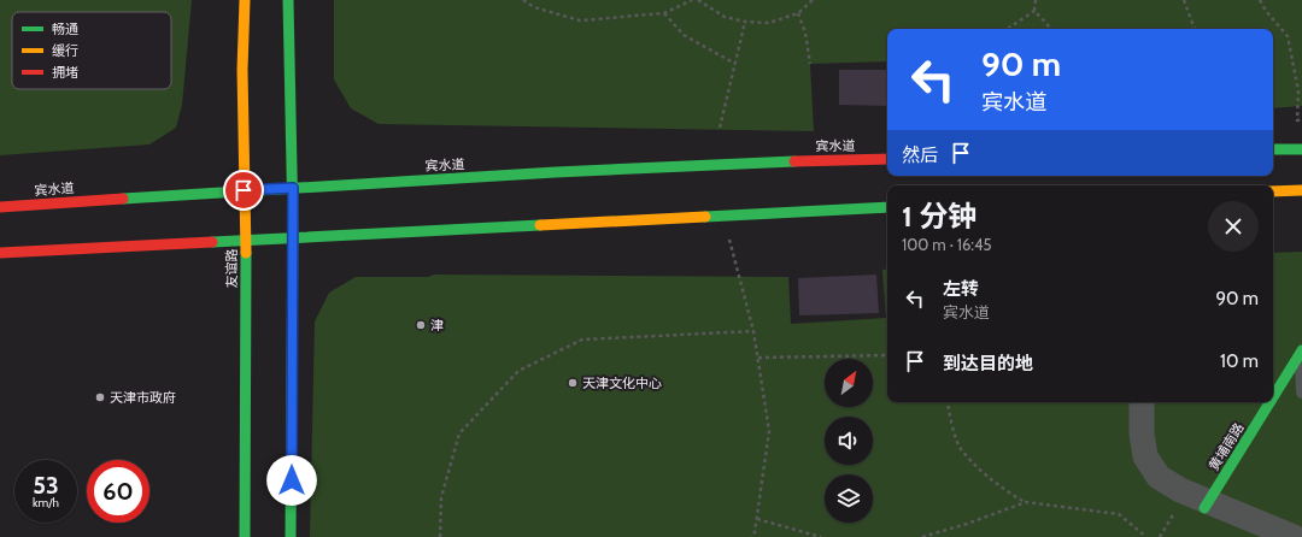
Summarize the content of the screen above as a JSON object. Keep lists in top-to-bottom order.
{
  "streets": {
    "main road": ["宾水道", "友谊路", "黄埔南路"]
  },
  "crossings": [
    ["宾水道", "友谊路"]
  ],
  "places": ["津", "天津文化中心", "天津市政府"],
  "legend": ["畅通", "缓行", "拥堵"],
  "north": "top right",
  "page": {
    "turn": ["90 m", "宾水道"],
    "then": "然后",
    "heading": ["1 分钟", "100 m · 16:45"],
    "list": [
      {
        "name": "左转",
        "note": "宾水道",
        "value": "90 m"
      },
      {
        "name": "到达目的地",
        "value": "10 m"
      }
    ],
    "speed": "53 km/h",
    "limit": "60"
  }
}
